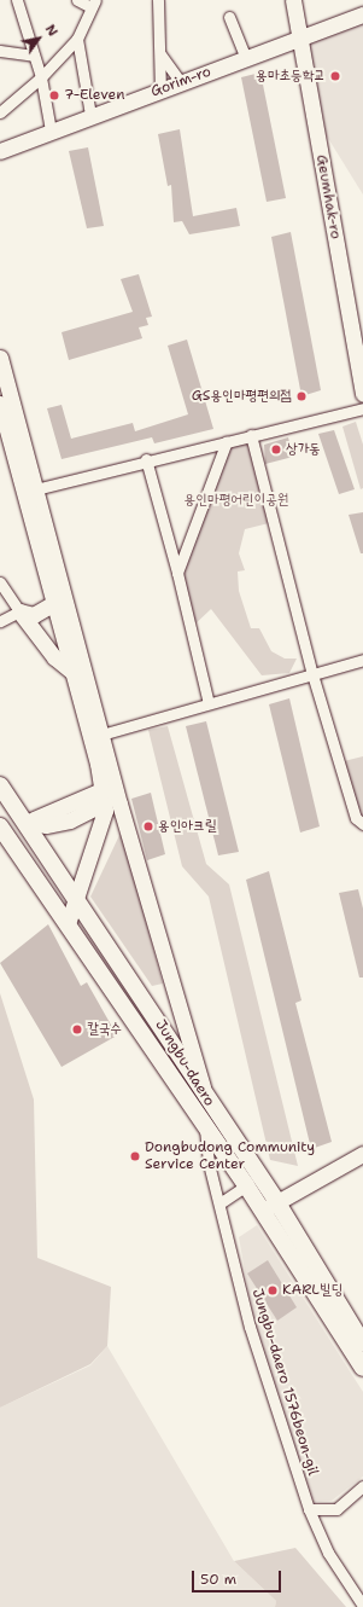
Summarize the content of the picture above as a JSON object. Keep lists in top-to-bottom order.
{
  "streets": {
    "main road": ["Gorim-ro", "Geumhak-ro", "Jungbu-daero"],
    "street": ["Jungbu-daero 1576beon-gil"]
  },
  "crossings": [
    ["Gorim-ro", "Geumhak-ro"],
    ["Jungbu-daero", "Jungbu-daero 1576beon-gil"]
  ],
  "parks": ["용인마평어린이공원"],
  "places": [
    "용마초등학교",
    "7-Eleven",
    "GS용인마평편의점",
    "상가동",
    "용인아크릴",
    "칼국수",
    "Dongbudong Community Service Center",
    "KARL빌딩"
  ],
  "scale_bar": "50 m",
  "north": "top right"
}
